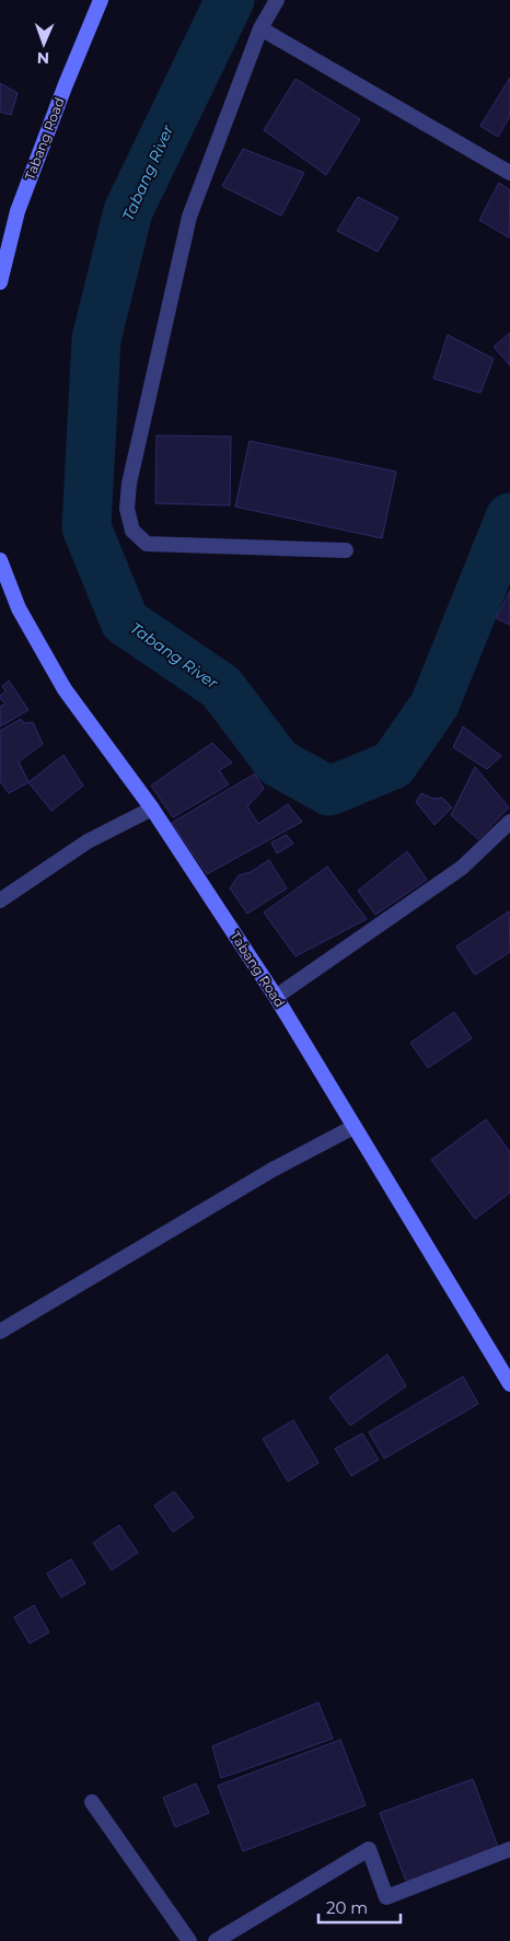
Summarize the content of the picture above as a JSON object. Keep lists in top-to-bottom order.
{
  "streets": {
    "main road": ["Tabang Road"]
  },
  "water": ["Tabang River"],
  "scale_bar": "20 m",
  "north": "bottom"
}
